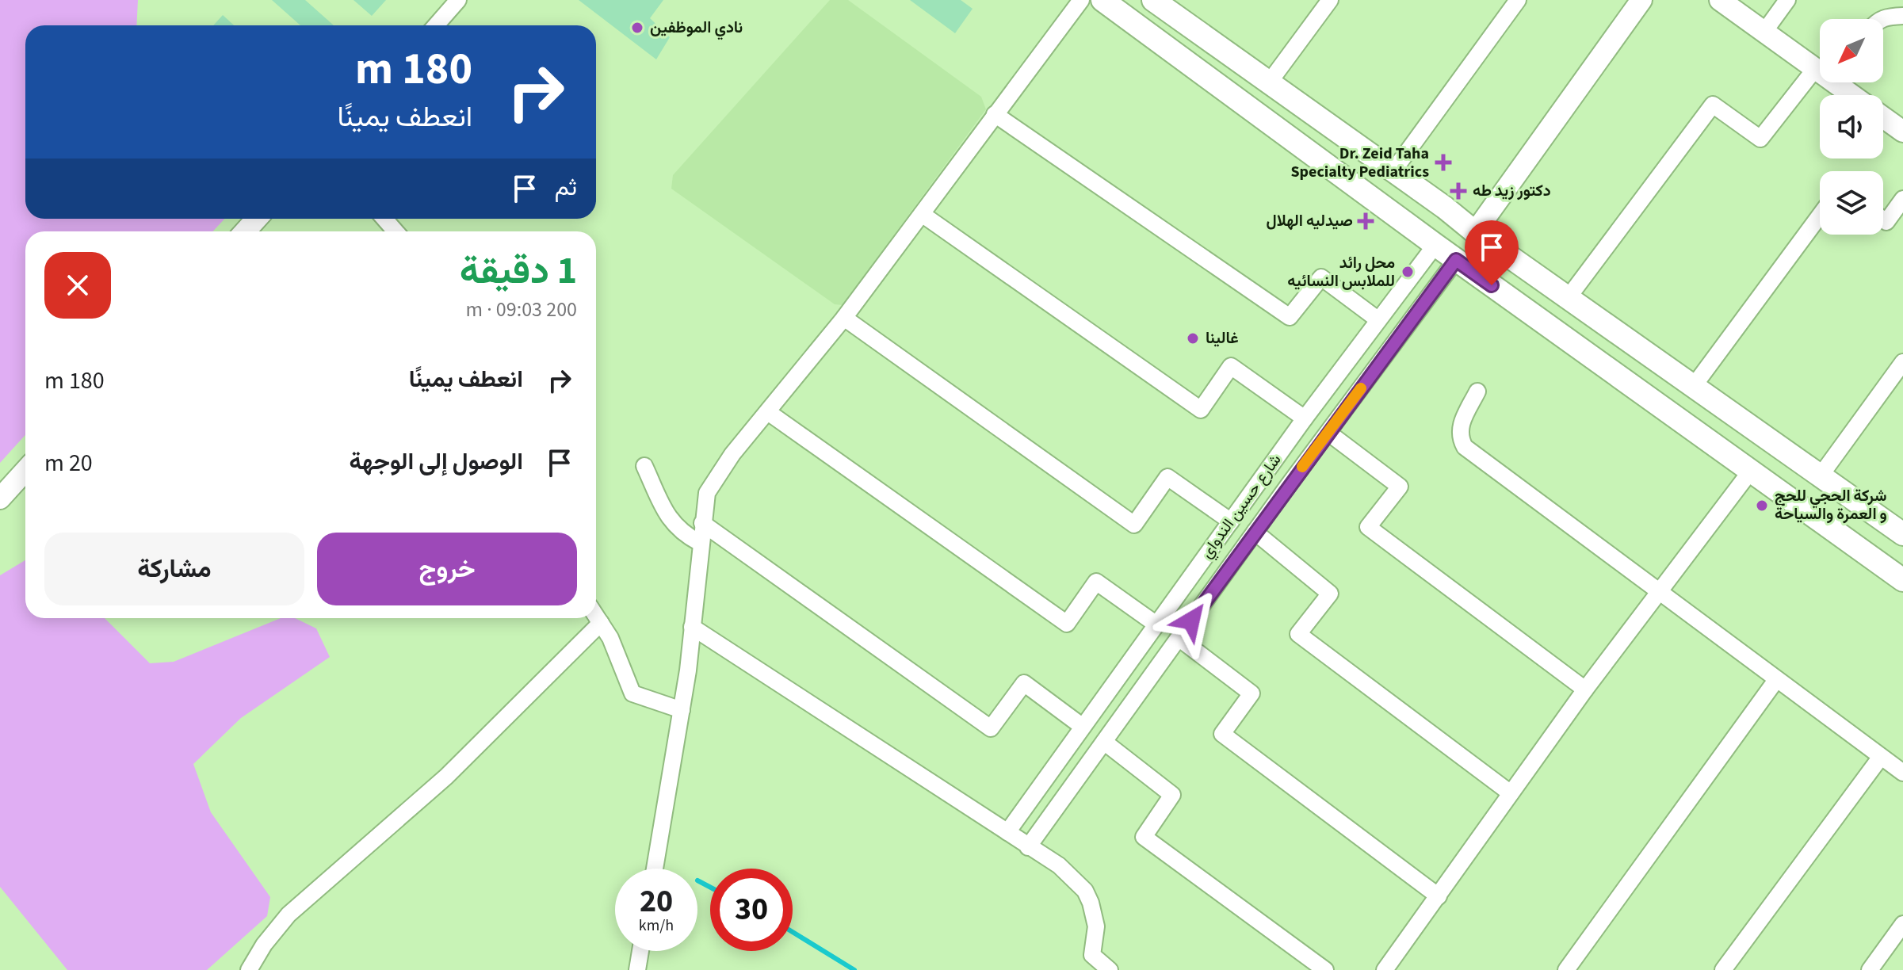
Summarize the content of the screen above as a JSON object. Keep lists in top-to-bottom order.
{
  "streets": {
    "street": ["شارع حسين الندواي"]
  },
  "places": {
    "other": [
      "نادي الموظفين",
      "محل رائد للملابس النسائيه",
      "غالينا",
      "شركة الحجي للحج و العمرة والسياحة"
    ],
    "health": ["Dr. Zeid Taha Specialty Pediatrics", "دكتور زيد طه", "صيدليه الهلال"]
  },
  "north": "bottom left",
  "page": {
    "turn": ["180 m", "انعطف يمينًا"],
    "then": "ثم",
    "heading": ["1 دقيقة", "200 m · 09:03"],
    "list": [
      {
        "name": "انعطف يمينًا",
        "value": "180 m"
      },
      {
        "name": "الوصول إلى الوجهة",
        "value": "20 m"
      }
    ],
    "buttons": ["خروج", "مشاركة"],
    "speed": "20 km/h",
    "limit": "30"
  }
}
